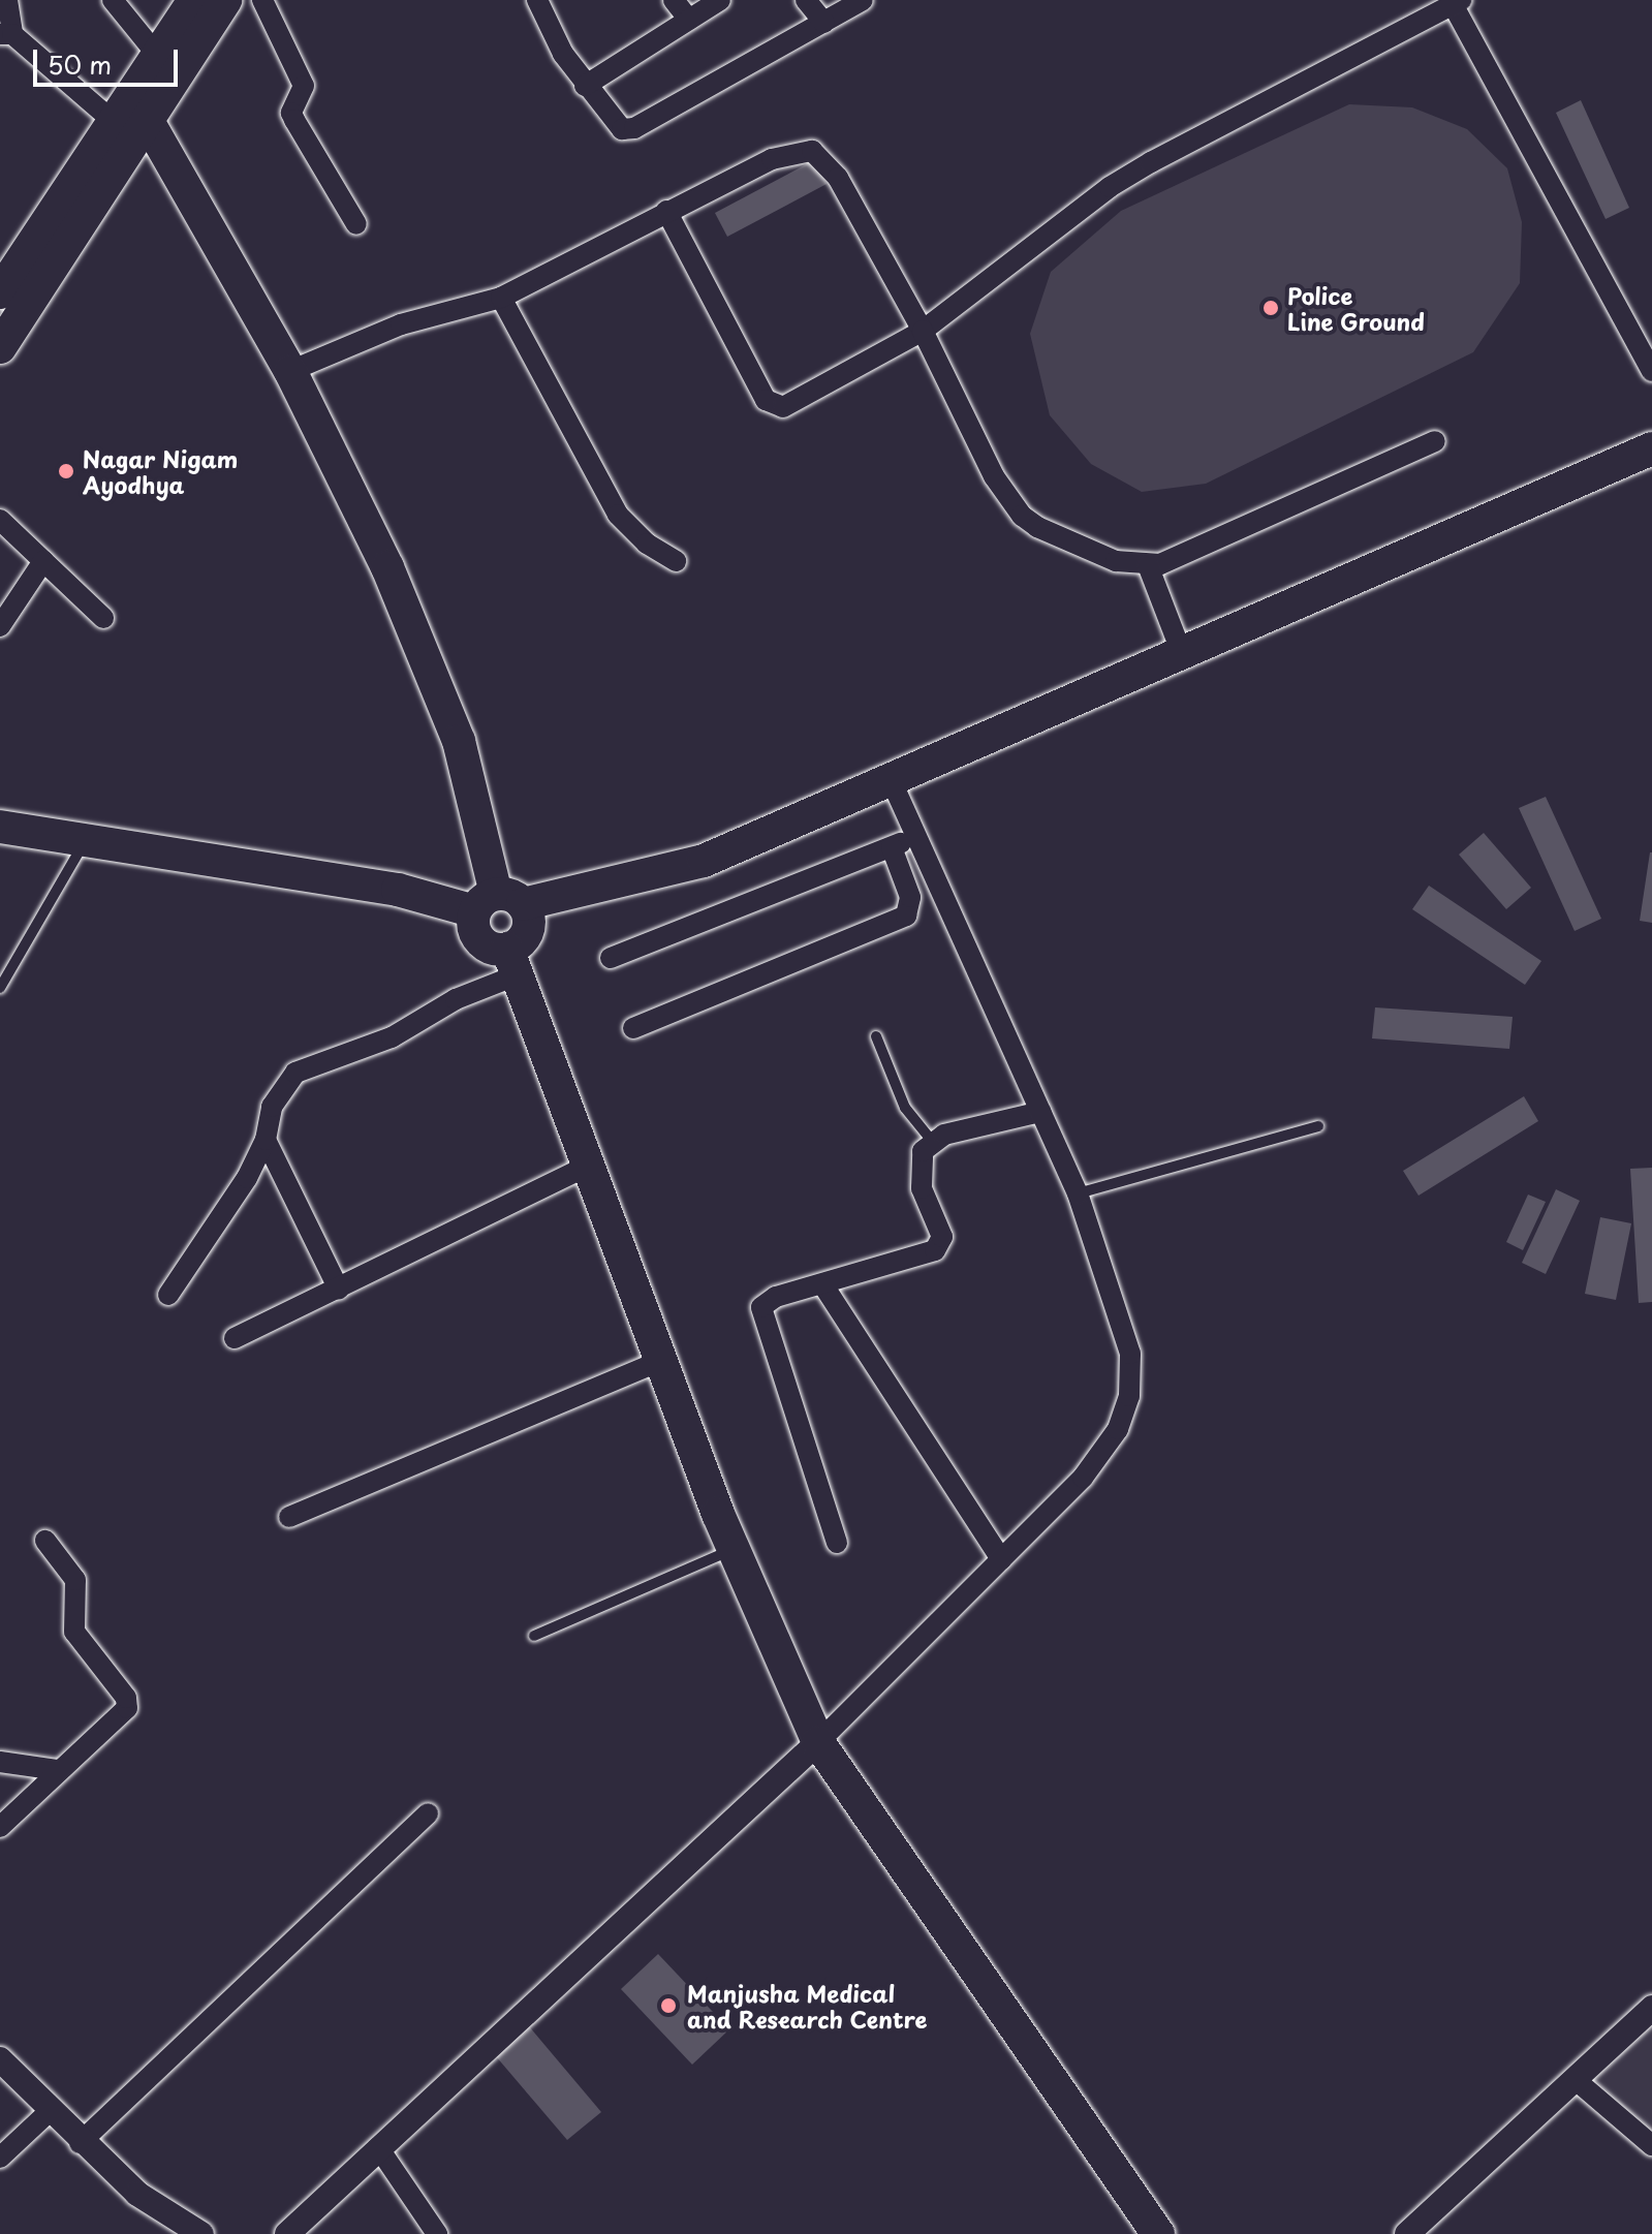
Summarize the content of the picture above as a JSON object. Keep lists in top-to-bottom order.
{
  "places": ["Police Line Ground", "Nagar Nigam Ayodhya", "Manjusha Medical and Research Centre"],
  "scale_bar": "50 m"
}
